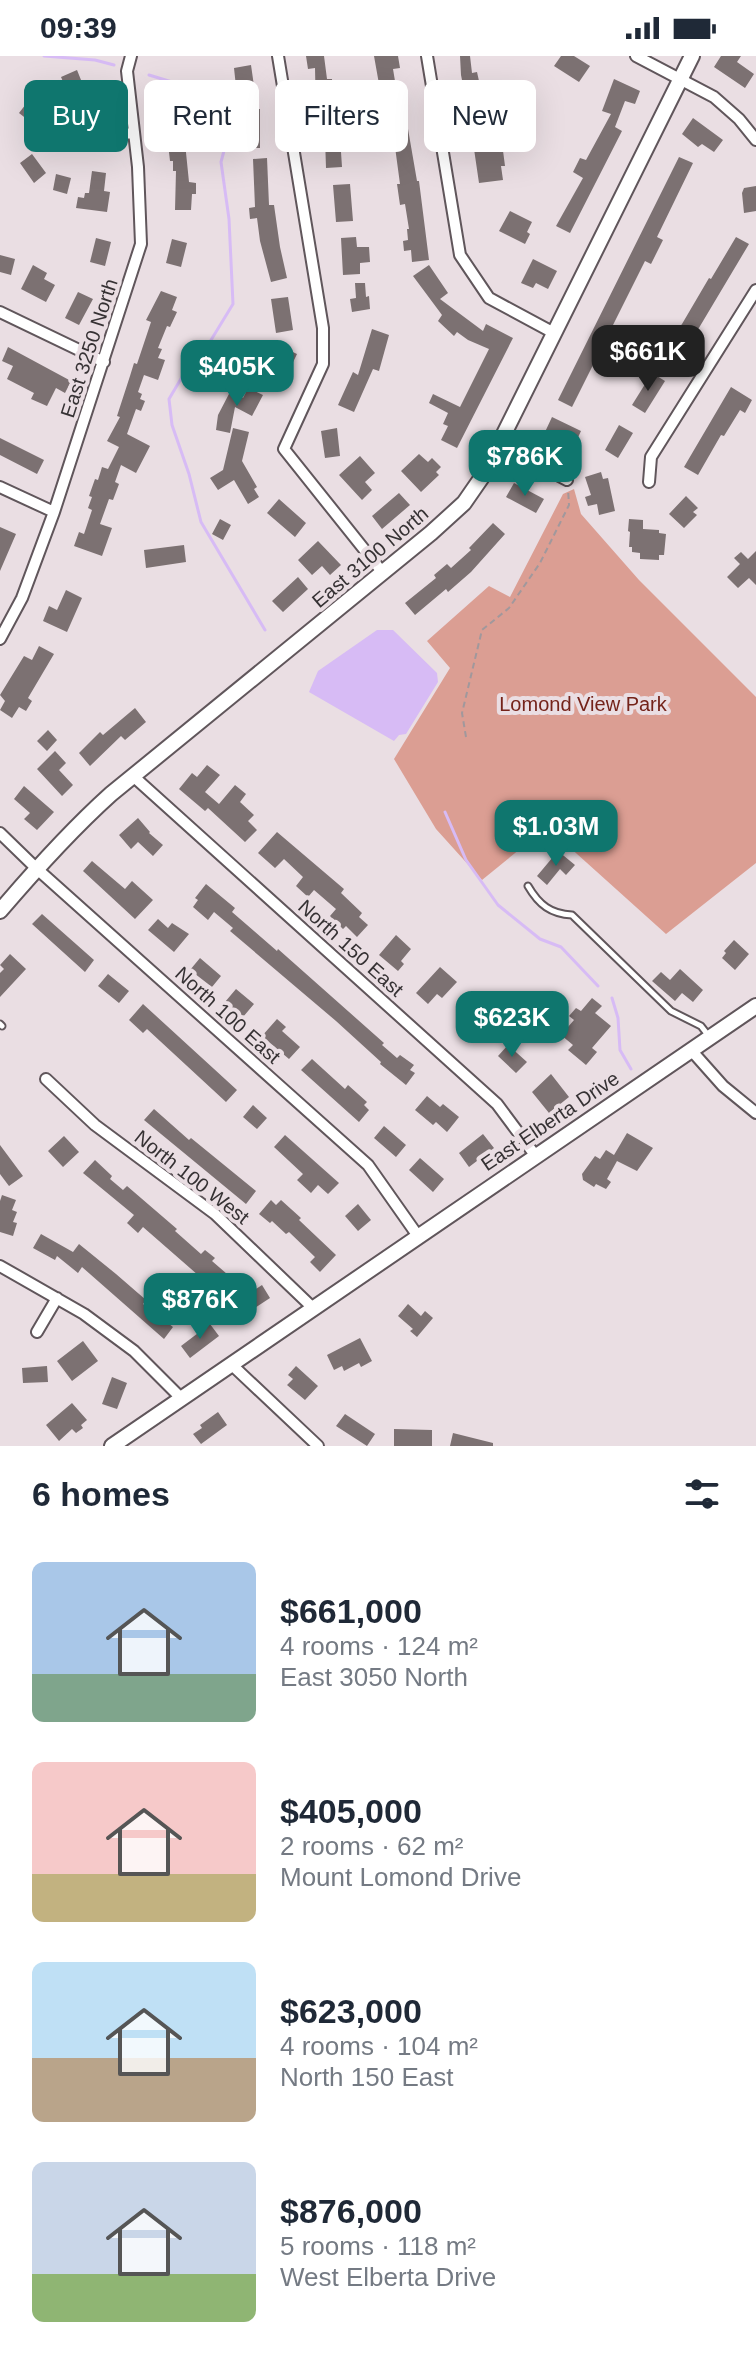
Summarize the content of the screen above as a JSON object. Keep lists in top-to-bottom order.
{
  "streets": {
    "street": [
      "East 3250 North",
      "East 3100 North",
      "North 150 East",
      "North 100 East",
      "East Elberta Drive",
      "North 100 West"
    ]
  },
  "crossings": [
    ["East 3100 North", "North 150 East"],
    ["East 3100 North", "North 100 East"],
    ["North 150 East", "East Elberta Drive"],
    ["North 100 East", "East Elberta Drive"],
    ["East Elberta Drive", "North 100 West"]
  ],
  "parks": ["Lomond View Park"],
  "page": {
    "status": "09:39",
    "chip": [
      "Buy",
      "Rent",
      "Filters",
      "New"
    ],
    "price": [
      "$661K",
      "$405K",
      "$786K",
      "$1.03M",
      "$623K",
      "$876K"
    ],
    "heading": "6 homes",
    "list": [
      {
        "name": "$661,000",
        "note": "4 rooms · 124 m² · East 3050 North"
      },
      {
        "name": "$405,000",
        "note": "2 rooms · 62 m² · Mount Lomond Drive"
      },
      {
        "name": "$623,000",
        "note": "4 rooms · 104 m² · North 150 East"
      },
      {
        "name": "$876,000",
        "note": "5 rooms · 118 m² · West Elberta Drive"
      }
    ]
  }
}
